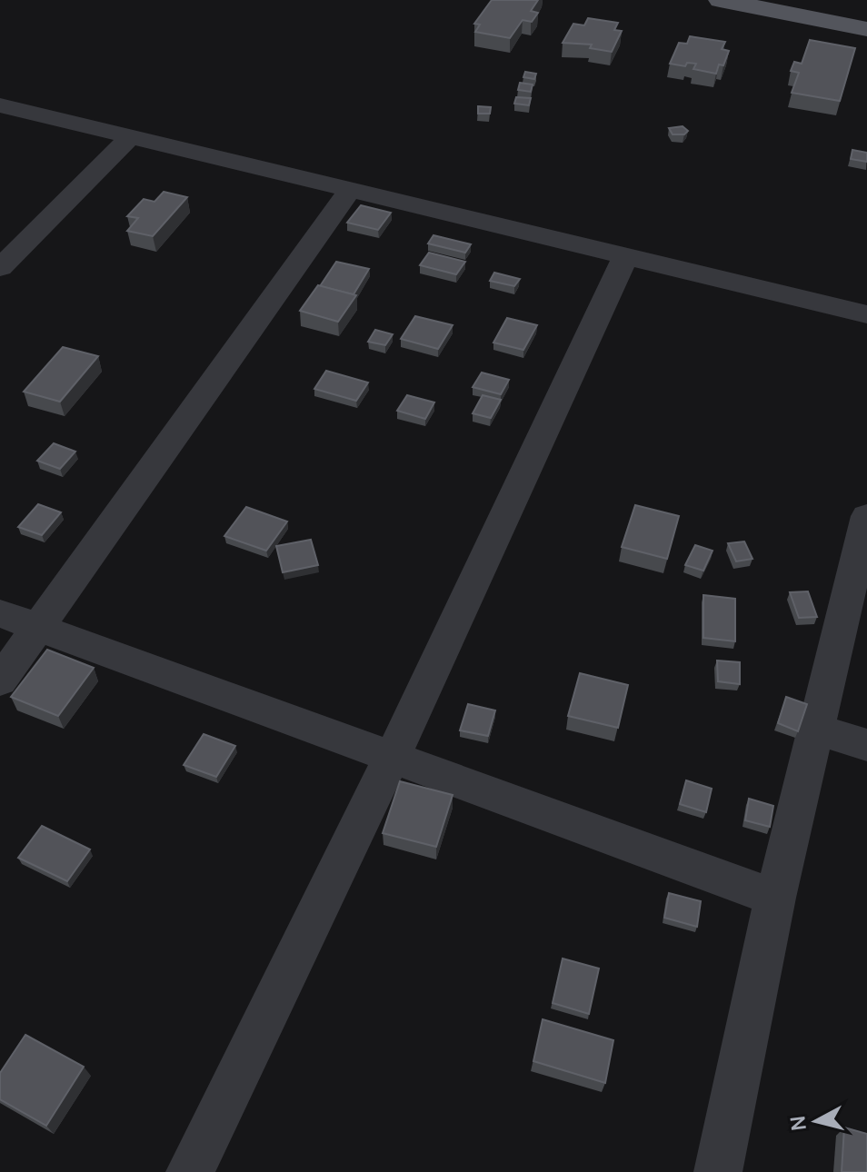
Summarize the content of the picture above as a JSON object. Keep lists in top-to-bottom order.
{
  "north": "left"
}
